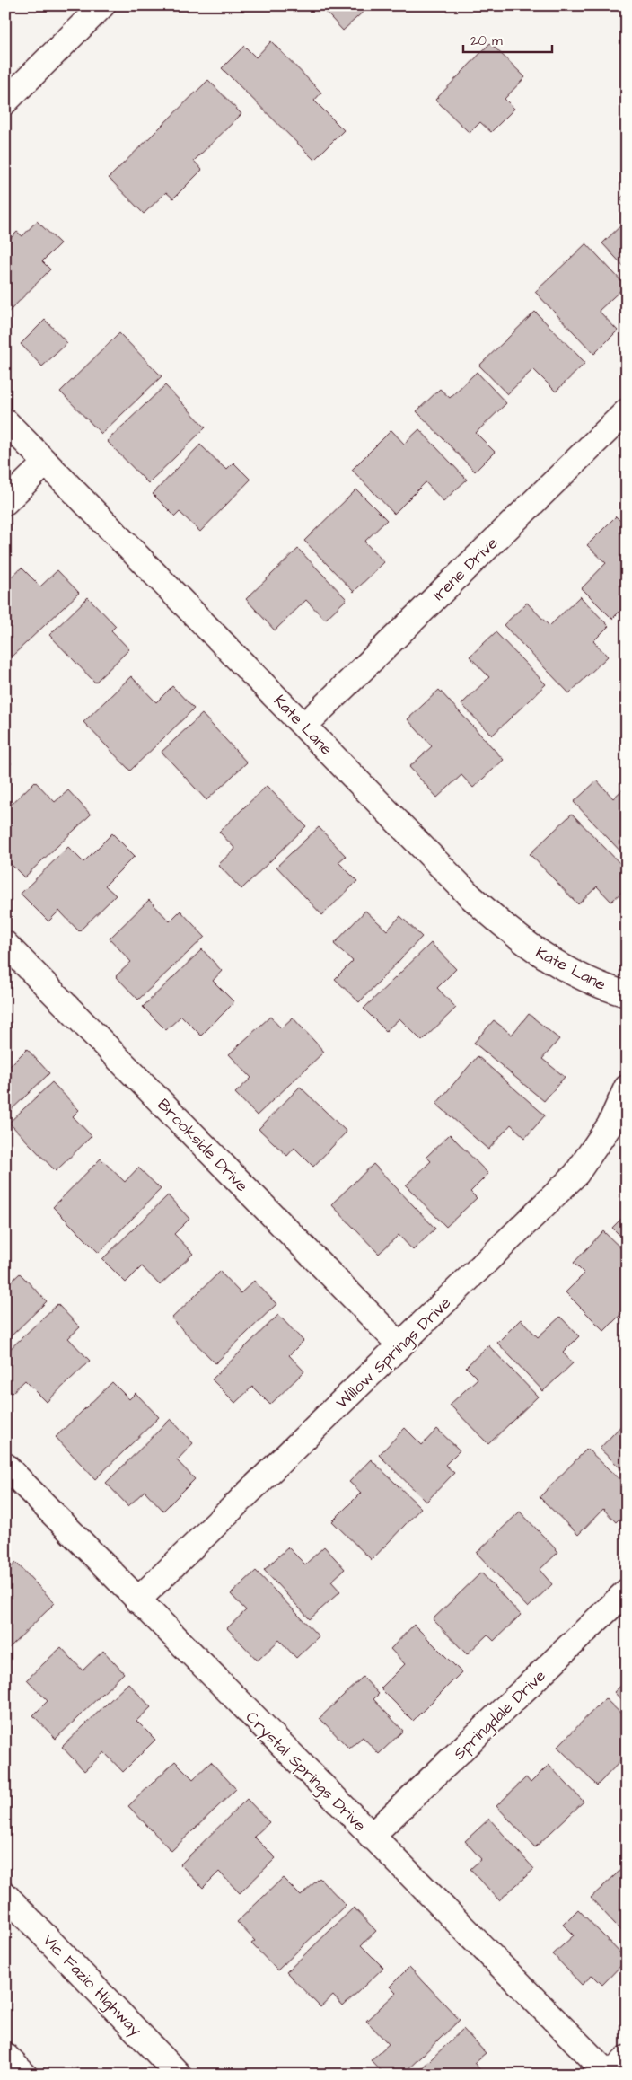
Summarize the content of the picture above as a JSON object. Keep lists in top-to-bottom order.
{
  "streets": {
    "main road": [
      "Irene Drive",
      "Kate Lane",
      "Brookside Drive",
      "Willow Springs Drive",
      "Springdale Drive",
      "Crystal Springs Drive",
      "Vic Fazio Highway"
    ]
  },
  "crossings": [
    ["Irene Drive", "Kate Lane"],
    ["Brookside Drive", "Willow Springs Drive"],
    ["Willow Springs Drive", "Crystal Springs Drive"],
    ["Springdale Drive", "Crystal Springs Drive"]
  ],
  "scale_bar": "20 m"
}
